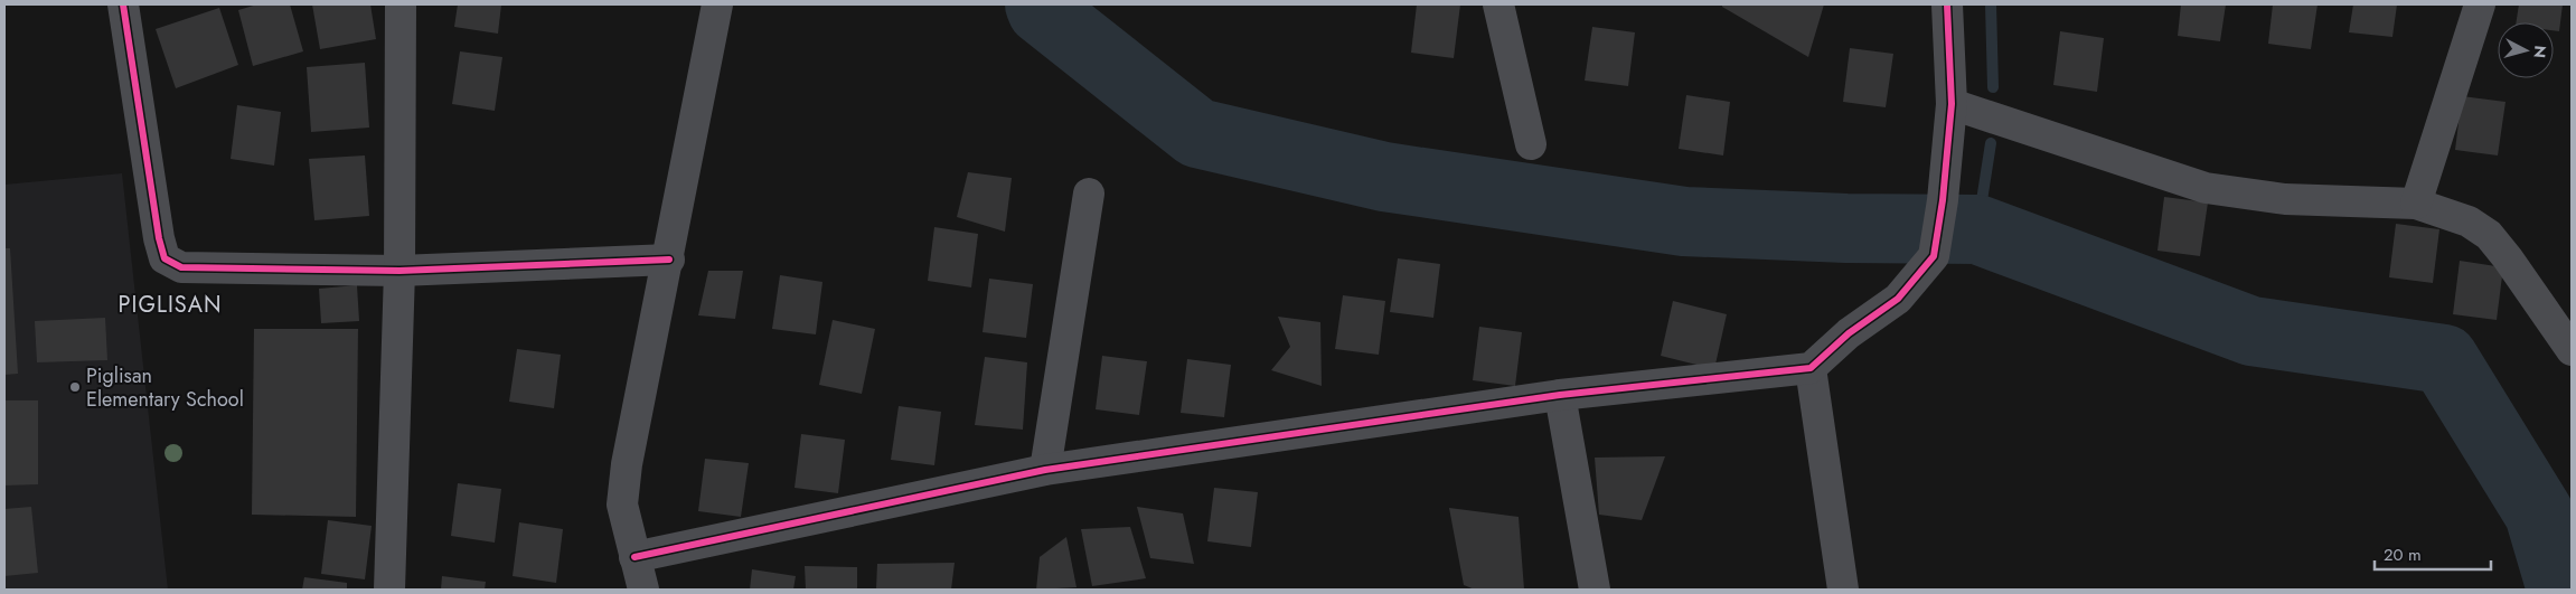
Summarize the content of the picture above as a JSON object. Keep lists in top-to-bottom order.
{
  "districts": ["PIGLISAN"],
  "places": ["Piglisan Elementary School"],
  "scale_bar": "20 m",
  "north": "right"
}
